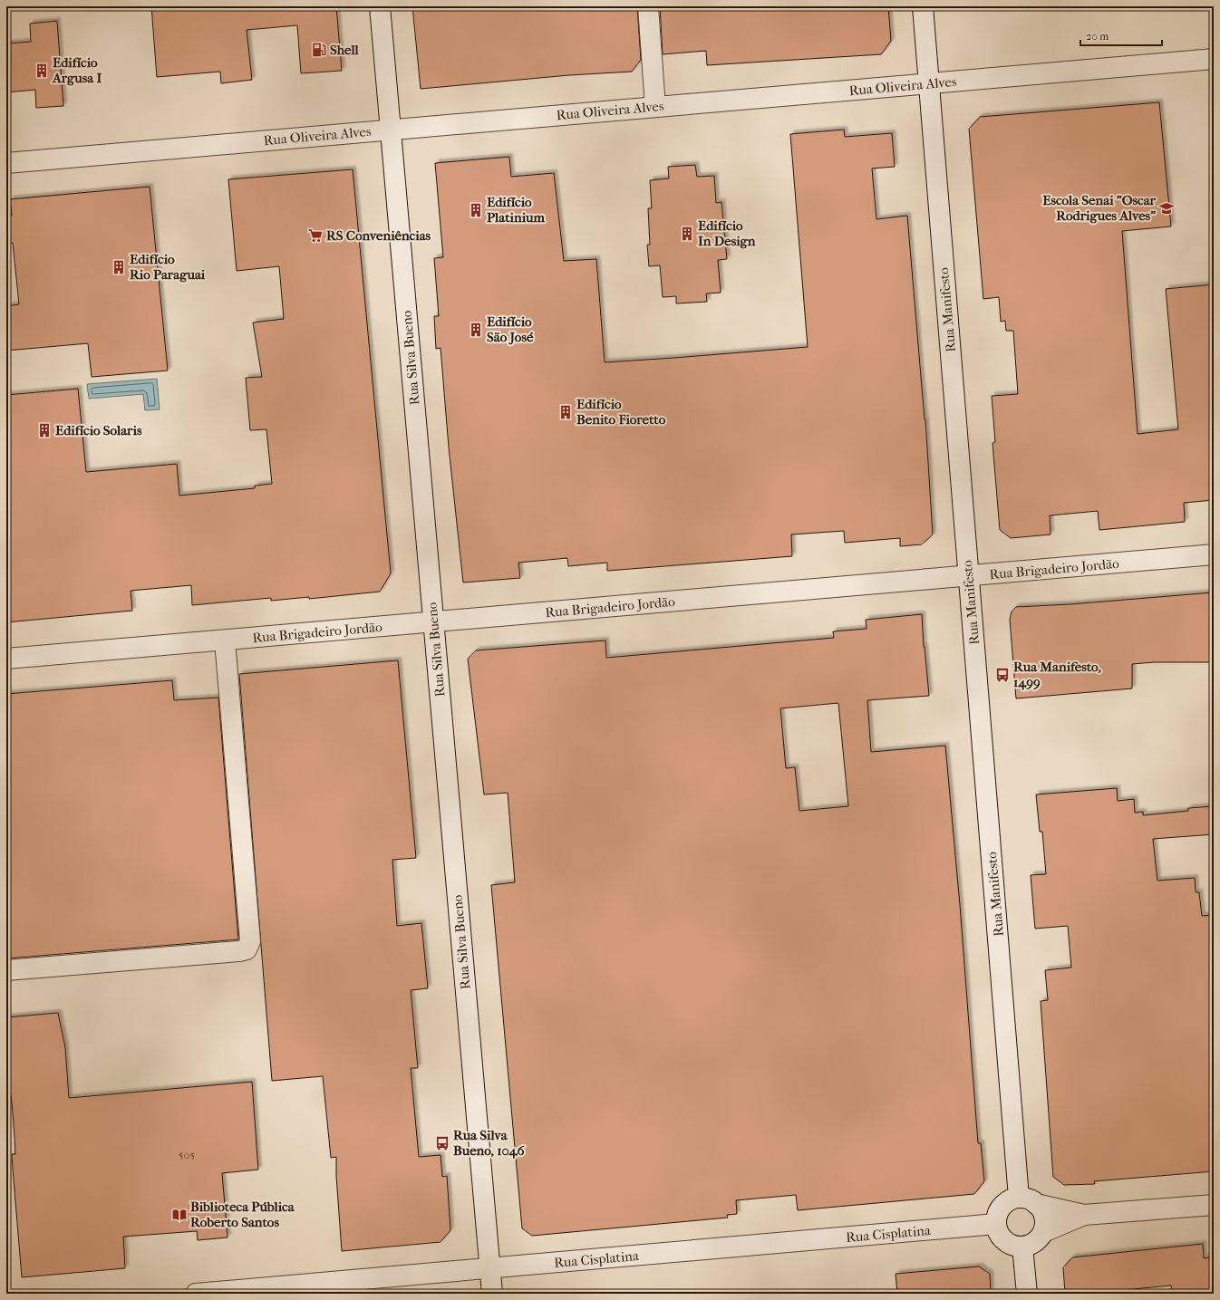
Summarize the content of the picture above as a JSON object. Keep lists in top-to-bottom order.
{
  "streets": {
    "street": [
      "Rua Oliveira Alves",
      "Rua Manifesto",
      "Rua Silva Bueno",
      "Rua Brigadeiro Jordão",
      "Rua Cisplatina"
    ]
  },
  "crossings": [
    ["Rua Oliveira Alves", "Rua Manifesto"],
    ["Rua Oliveira Alves", "Rua Silva Bueno"],
    ["Rua Manifesto", "Rua Brigadeiro Jordão"],
    ["Rua Manifesto", "Rua Cisplatina"],
    ["Rua Silva Bueno", "Rua Brigadeiro Jordão"],
    ["Rua Silva Bueno", "Rua Cisplatina"]
  ],
  "places": {
    "fuel station": ["Shell"],
    "building": [
      "Edifício Argusa I",
      "Edifício Platinium",
      "Edifício In Design",
      "Edifício Rio Paraguai",
      "Edifício São José",
      "Edifício Benito Fioretto",
      "Edifício Solaris"
    ],
    "school or university": ["Escola Senai \"Oscar Rodrigues Alves\""],
    "supermarket": ["RS Conveniências"],
    "bus stop": ["Rua Manifesto, 1499", "Rua Silva Bueno, 1046"],
    "library": ["Biblioteca Pública Roberto Santos"]
  },
  "house_numbers": ["505"],
  "scale_bar": "20 m"
}
